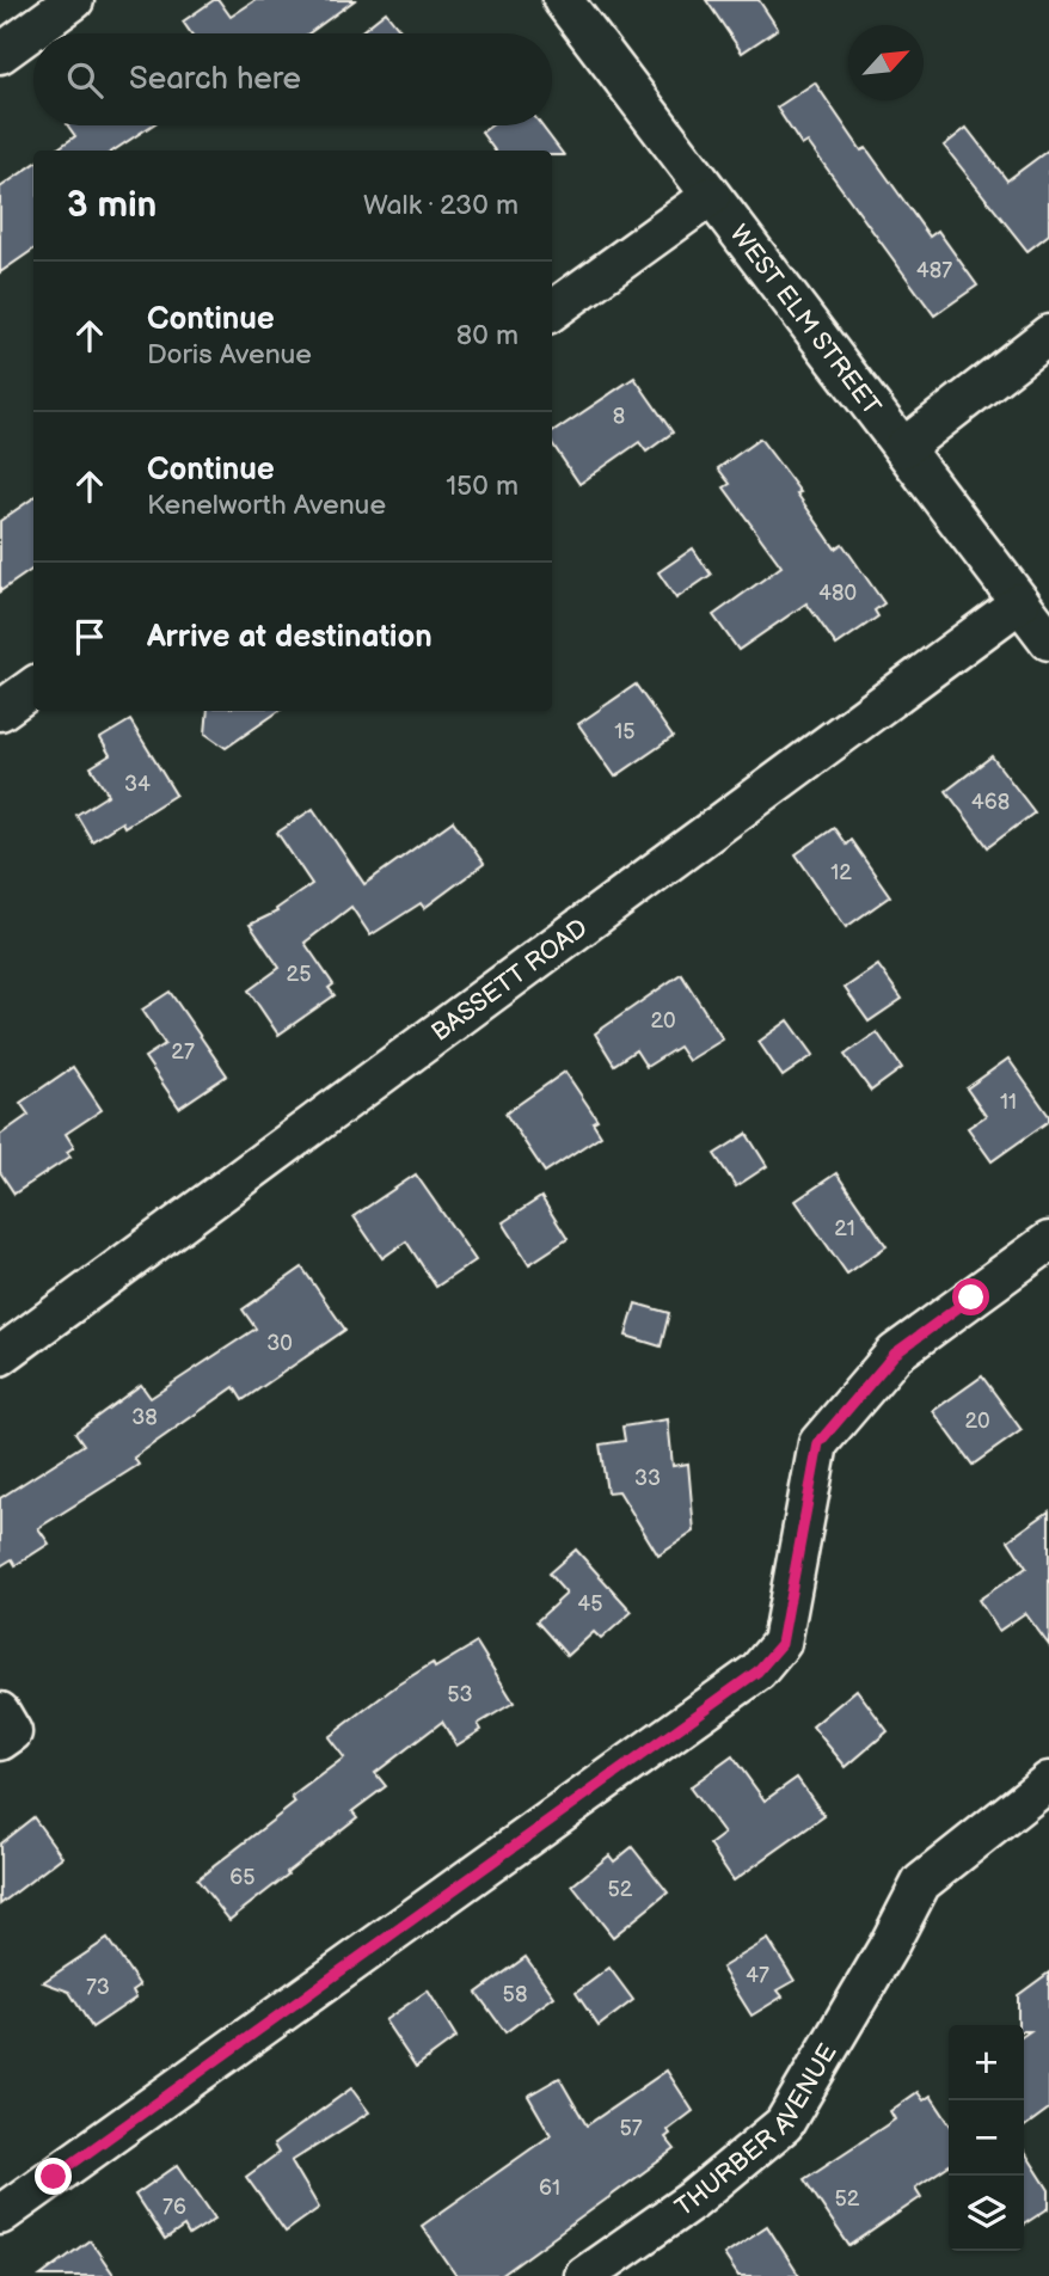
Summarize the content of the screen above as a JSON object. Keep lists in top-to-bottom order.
{
  "streets": {
    "street": ["WEST ELM STREET", "BASSETT ROAD", "THURBER AVENUE"]
  },
  "crossings": [
    ["WEST ELM STREET", "BASSETT ROAD"]
  ],
  "house_numbers": [
    "487",
    "8",
    "480",
    "15",
    "34",
    "468",
    "12",
    "25",
    "20",
    "27",
    "11",
    "21",
    "30",
    "38",
    "20",
    "33",
    "45",
    "53",
    "65",
    "52",
    "47",
    "73",
    "58",
    "57",
    "61",
    "52",
    "76"
  ],
  "north": "top right",
  "page": {
    "search": "Search here",
    "heading": ["3 min", "Walk · 230 m"],
    "list": [
      ["Continue", "Doris Avenue", "80 m"],
      ["Continue", "Kenelworth Avenue", "150 m"],
      "Arrive at destination"
    ],
    "map_buttons": ["+", "−"]
  }
}
